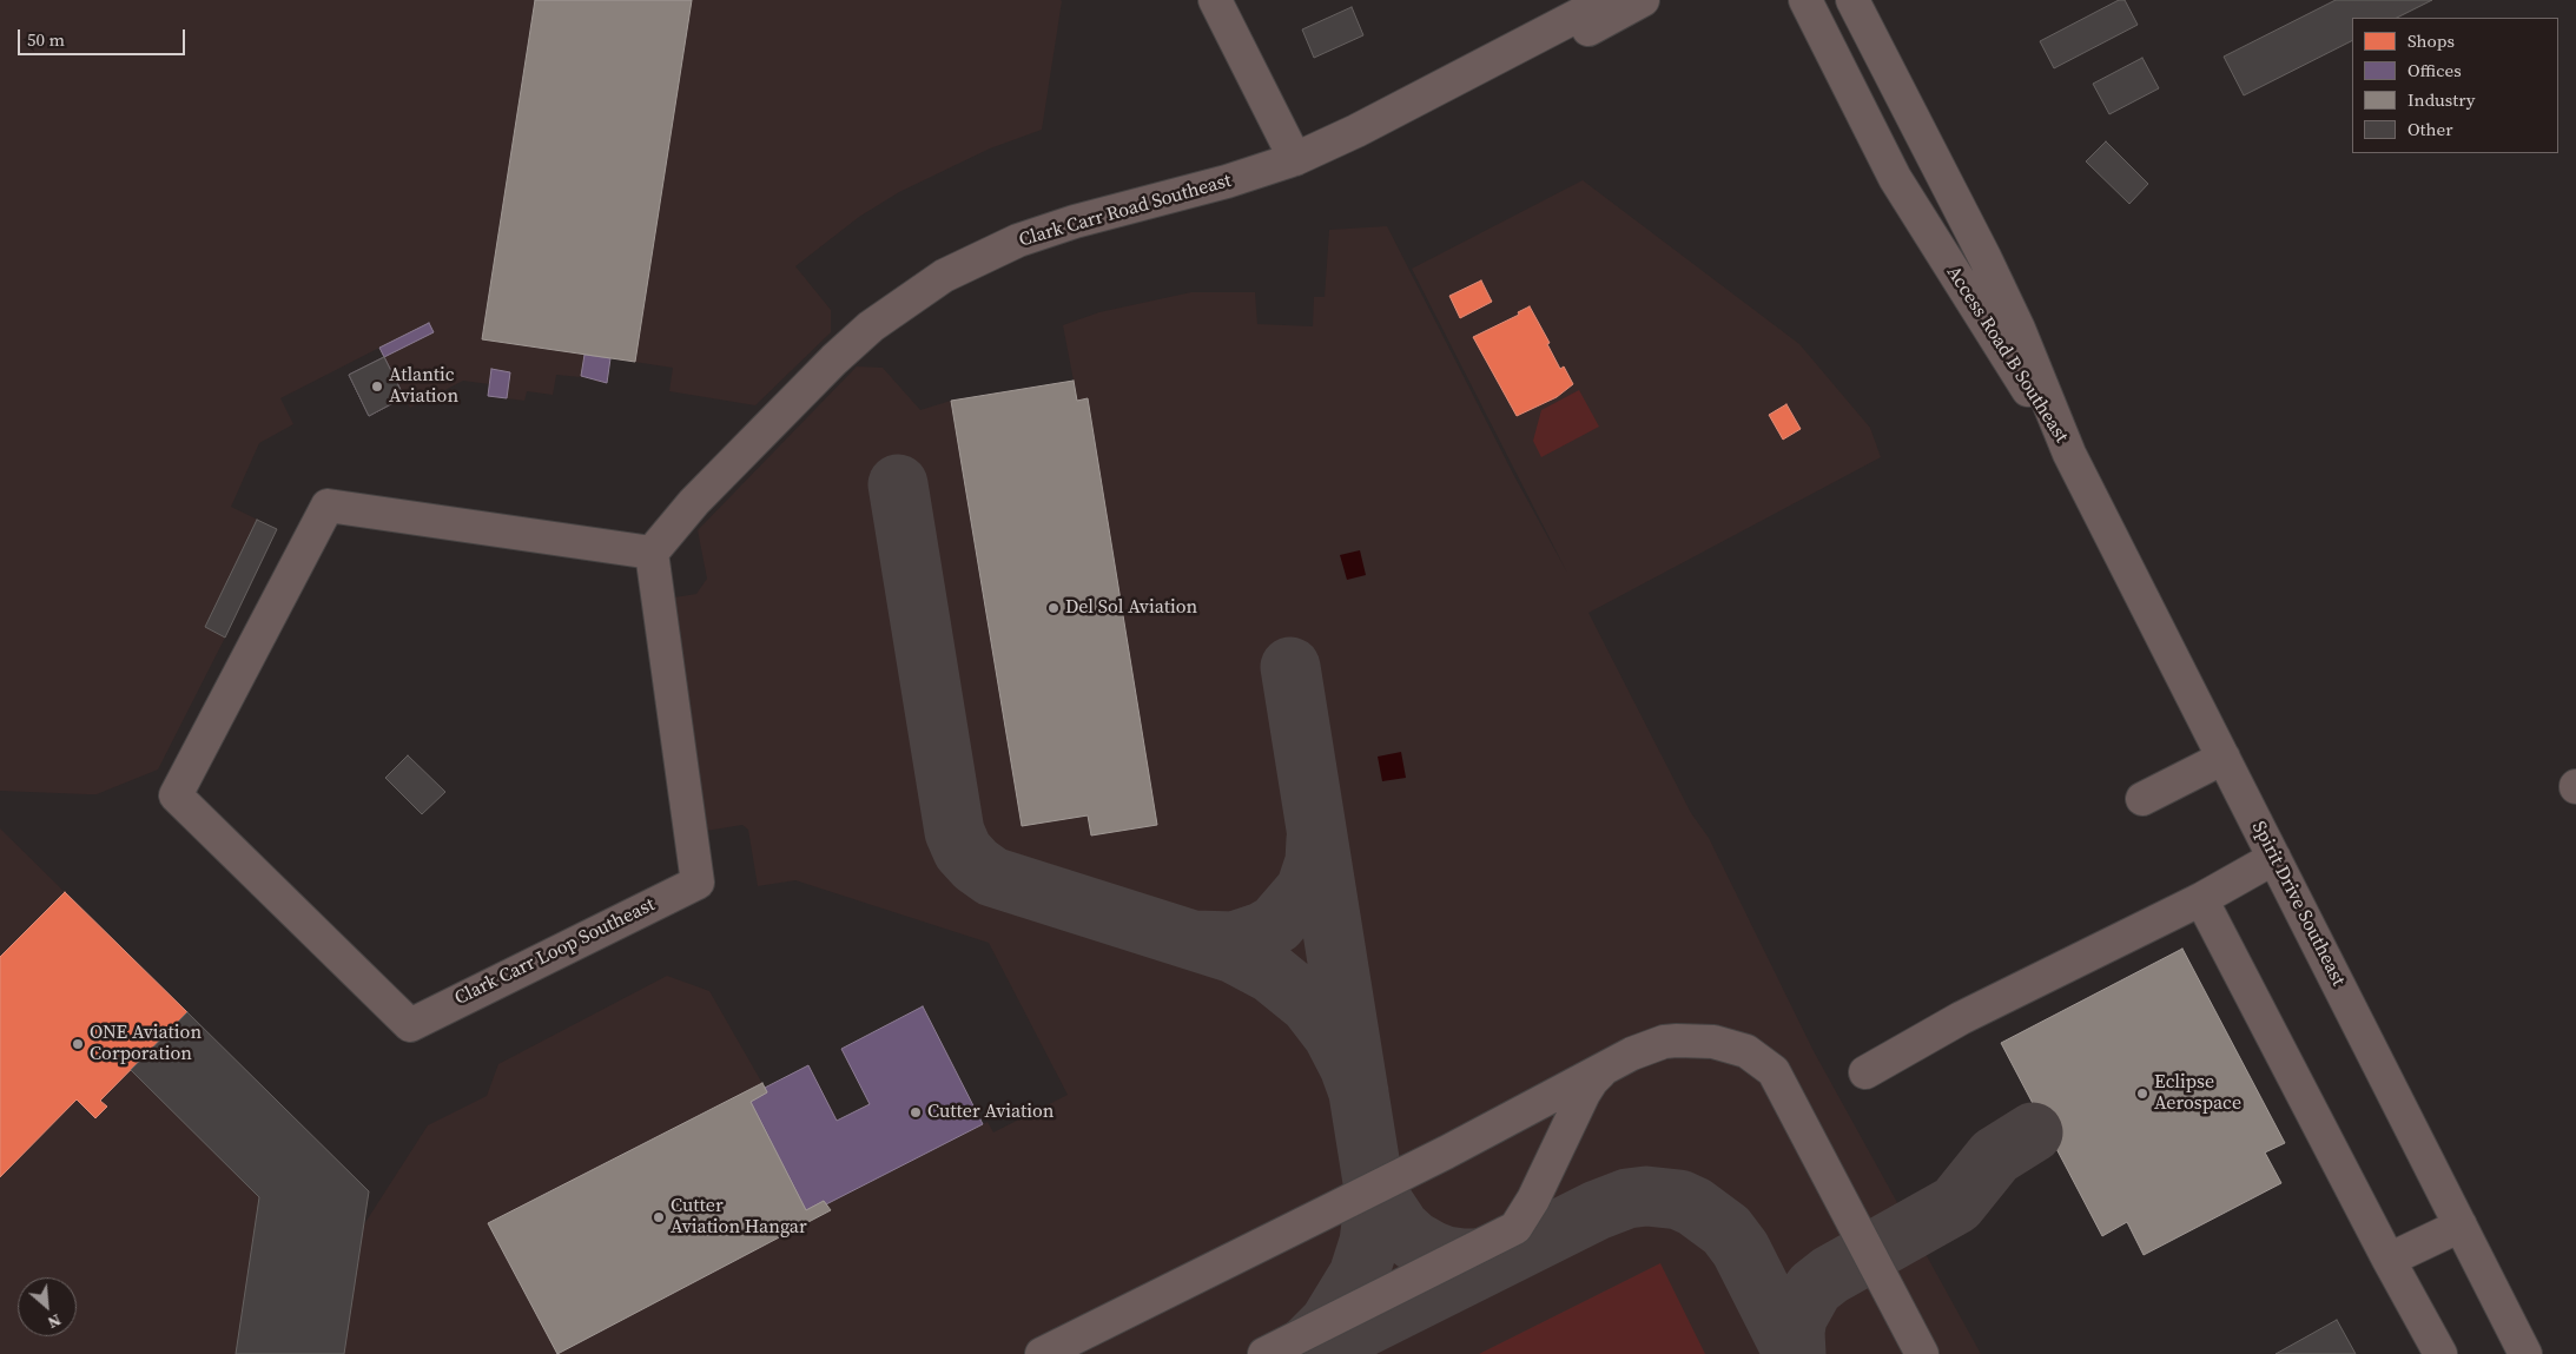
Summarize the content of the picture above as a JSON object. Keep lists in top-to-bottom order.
{
  "streets": {
    "street": [
      "Clark Carr Road Southeast",
      "Access Road B Southeast",
      "Spirit Drive Southeast",
      "Clark Carr Loop Southeast"
    ]
  },
  "crossings": [
    ["Clark Carr Road Southeast", "Clark Carr Loop Southeast"],
    ["Access Road B Southeast", "Spirit Drive Southeast"]
  ],
  "places": [
    "Atlantic Aviation",
    "Del Sol Aviation",
    "ONE Aviation Corporation",
    "Eclipse Aerospace",
    "Cutter Aviation",
    "Cutter Aviation Hangar"
  ],
  "legend": [
    "Shops",
    "Offices",
    "Industry",
    "Other"
  ],
  "scale_bar": "50 m",
  "north": "bottom right"
}
